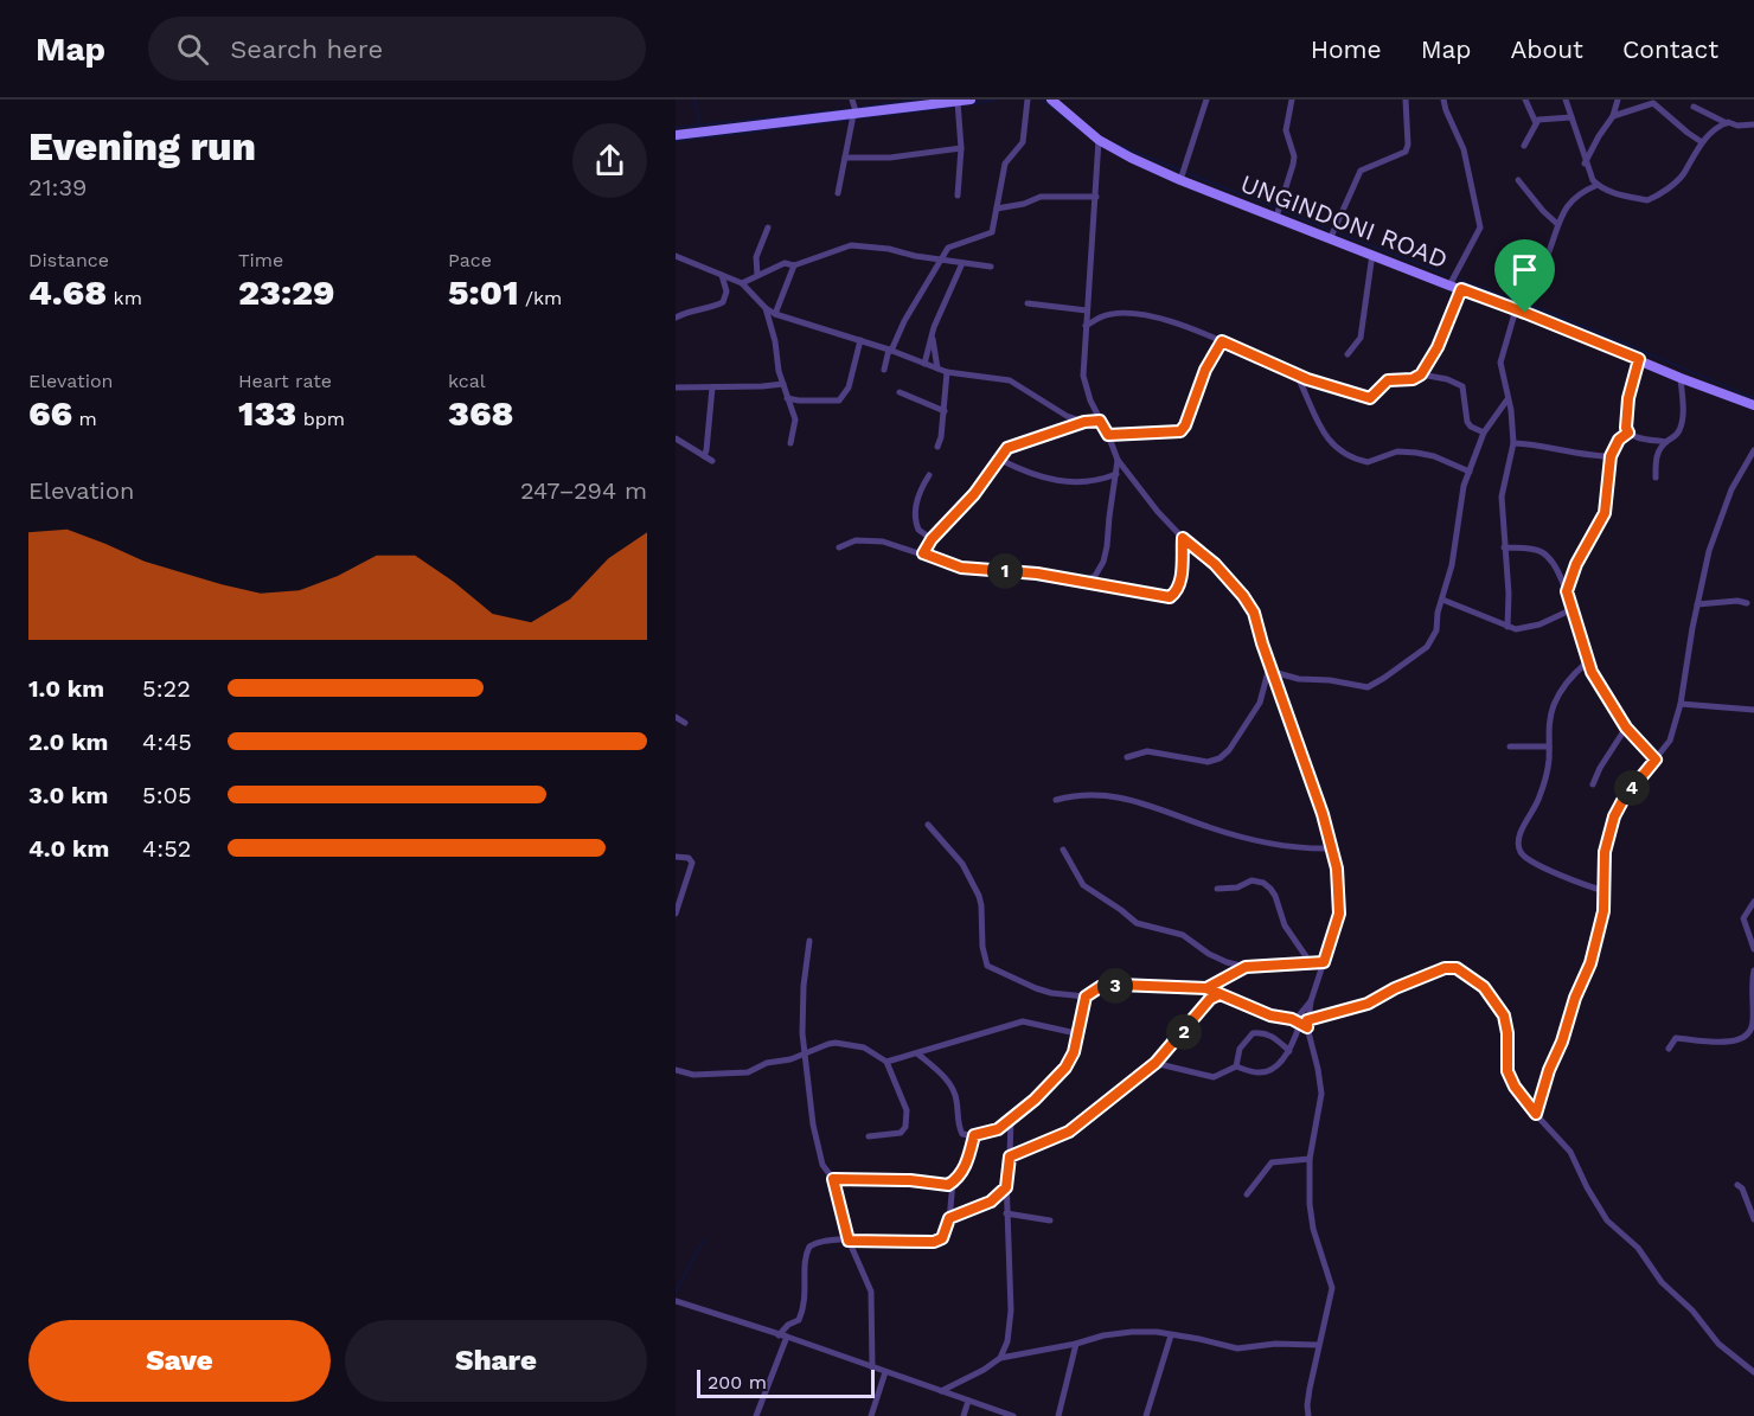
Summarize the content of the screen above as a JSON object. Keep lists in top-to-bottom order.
{
  "streets": {
    "main road": ["UNGINDONI ROAD"]
  },
  "scale_bar": "200 m",
  "page": {
    "header": "Map",
    "search": "Search here",
    "nav": [
      "Home",
      "Map",
      "About",
      "Contact"
    ],
    "heading": ["Evening run", "21:39"],
    "stats": [
      ["Distance", "4.68 km"],
      ["Time", "23:29"],
      ["Pace", "5:01 /km"],
      ["Elevation", "66 m"],
      ["Heart rate", "133 bpm"],
      ["kcal", "368"]
    ],
    "chart": ["Elevation", "247–294 m"],
    "pins": [
      "1",
      "4",
      "3",
      "2"
    ],
    "list": [
      {
        "name": "1.0 km",
        "note": "5:22"
      },
      {
        "name": "2.0 km",
        "note": "4:45"
      },
      {
        "name": "3.0 km",
        "note": "5:05"
      },
      {
        "name": "4.0 km",
        "note": "4:52"
      }
    ],
    "buttons": ["Save", "Share"],
    "scale": "200 m"
  }
}
